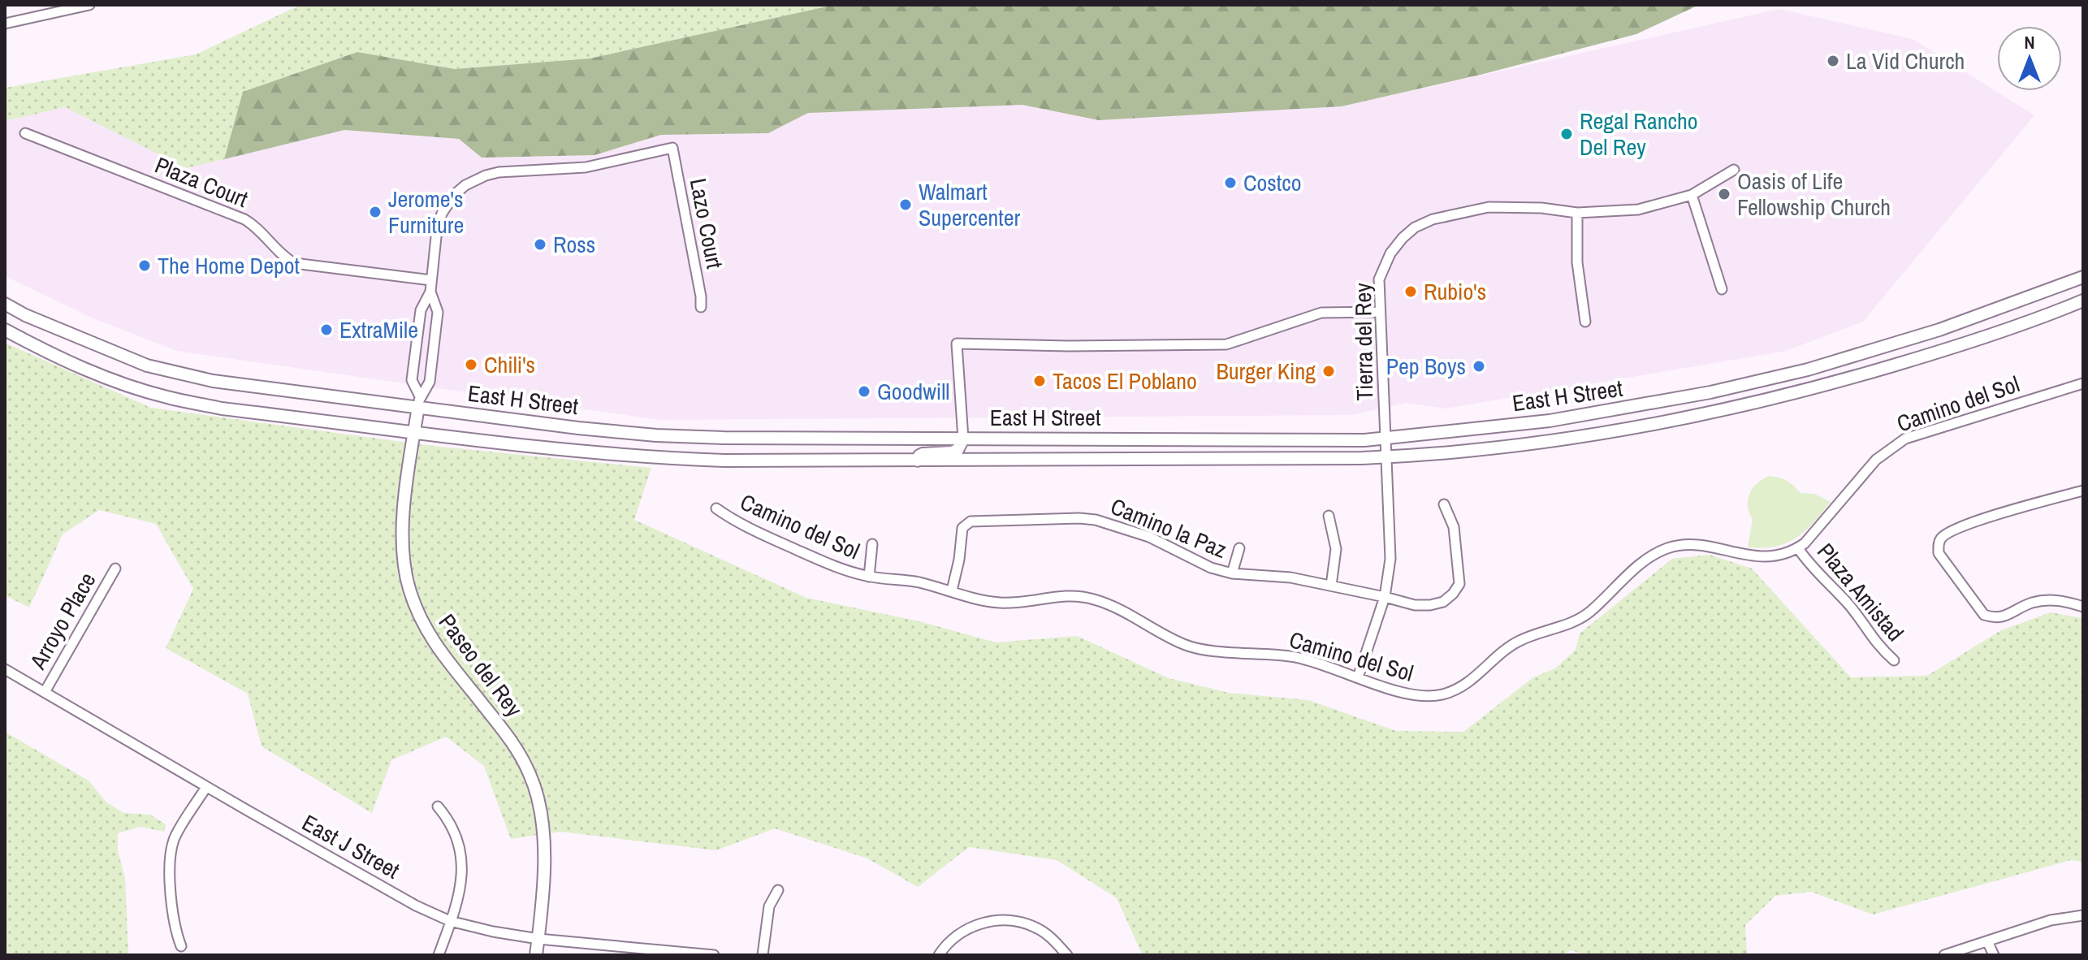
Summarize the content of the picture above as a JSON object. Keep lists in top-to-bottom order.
{
  "streets": {
    "main road": ["East H Street", "Paseo del Rey"],
    "street": [
      "Plaza Court",
      "Lazo Court",
      "Tierra del Rey",
      "Camino del Sol",
      "Camino la Paz",
      "Plaza Amistad",
      "Arroyo Place",
      "East J Street"
    ]
  },
  "crossings": [
    ["Plaza Court", "Paseo del Rey"],
    ["Lazo Court", "Paseo del Rey"],
    ["Tierra del Rey", "East H Street"],
    ["Tierra del Rey", "Camino del Sol"],
    ["Tierra del Rey", "Camino la Paz"],
    ["East H Street", "Paseo del Rey"],
    ["Camino del Sol", "Camino la Paz"],
    ["Camino del Sol", "Plaza Amistad"],
    ["Arroyo Place", "East J Street"],
    ["Paseo del Rey", "East J Street"]
  ],
  "places": [
    "La Vid Church",
    "Regal Rancho Del Rey",
    "Costco",
    "Oasis of Life Fellowship Church",
    "Walmart Supercenter",
    "Jerome's Furniture",
    "Ross",
    "The Home Depot",
    "Rubio's",
    "ExtraMile",
    "Chili's",
    "Pep Boys",
    "Burger King",
    "Tacos El Poblano",
    "Goodwill"
  ],
  "north": "top"
}
